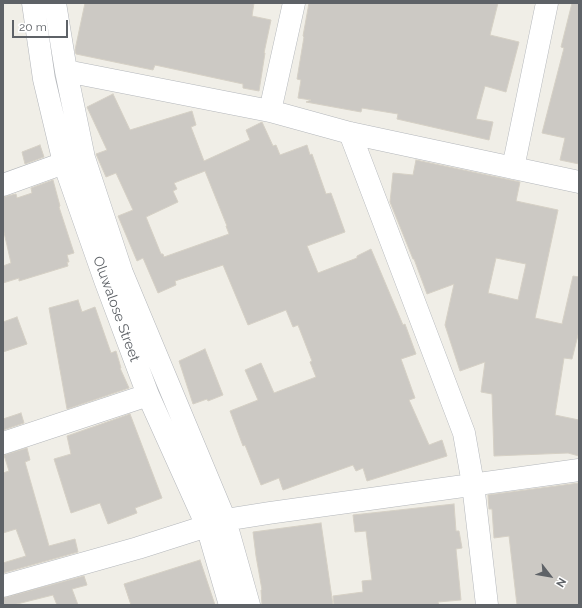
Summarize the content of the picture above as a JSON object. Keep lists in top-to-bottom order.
{
  "streets": {
    "street": ["Oluwalose Street"]
  },
  "scale_bar": "20 m",
  "north": "bottom right"
}
